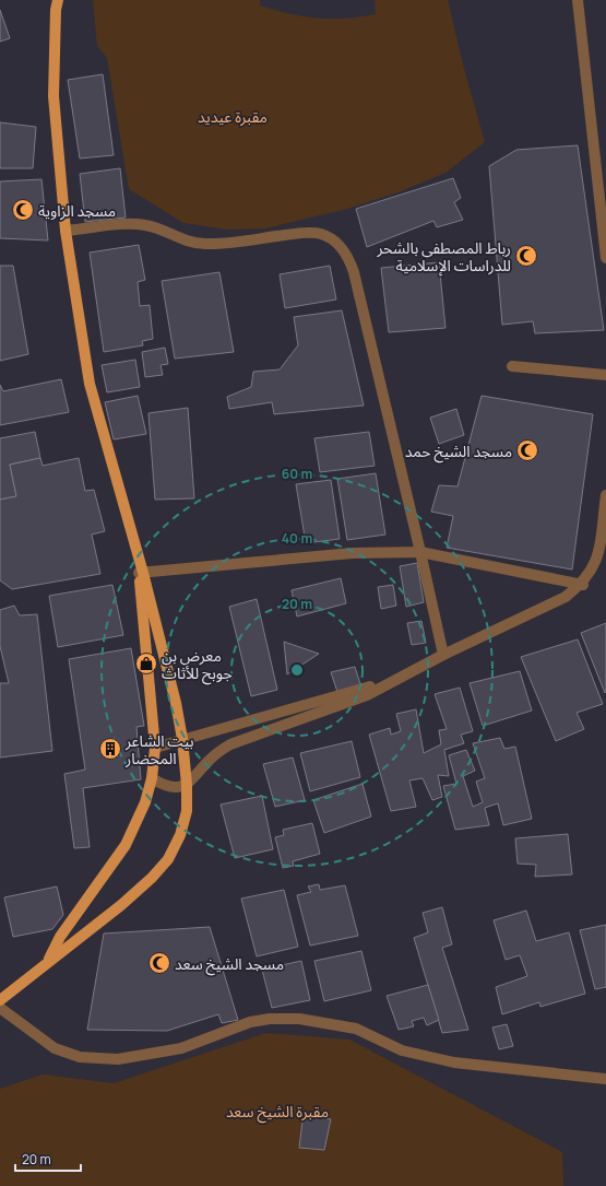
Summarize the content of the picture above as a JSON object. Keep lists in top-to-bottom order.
{
  "parks": ["مقبرة عيديد", "مقبرة الشيخ سعد"],
  "places": {
    "mosque": [
      "مسجد الزاوية",
      "رباط المصطفى بالشحر للدراسات الإسلامية",
      "مسجد الشيخ حمد",
      "مسجد الشيخ سعد"
    ],
    "shop": ["معرض بن جوبح للأثاث"],
    "building": ["بيت الشاعر المحضار"]
  },
  "scale_bar": "20 m",
  "rings": ["60 m", "40 m", "20 m"]
}
